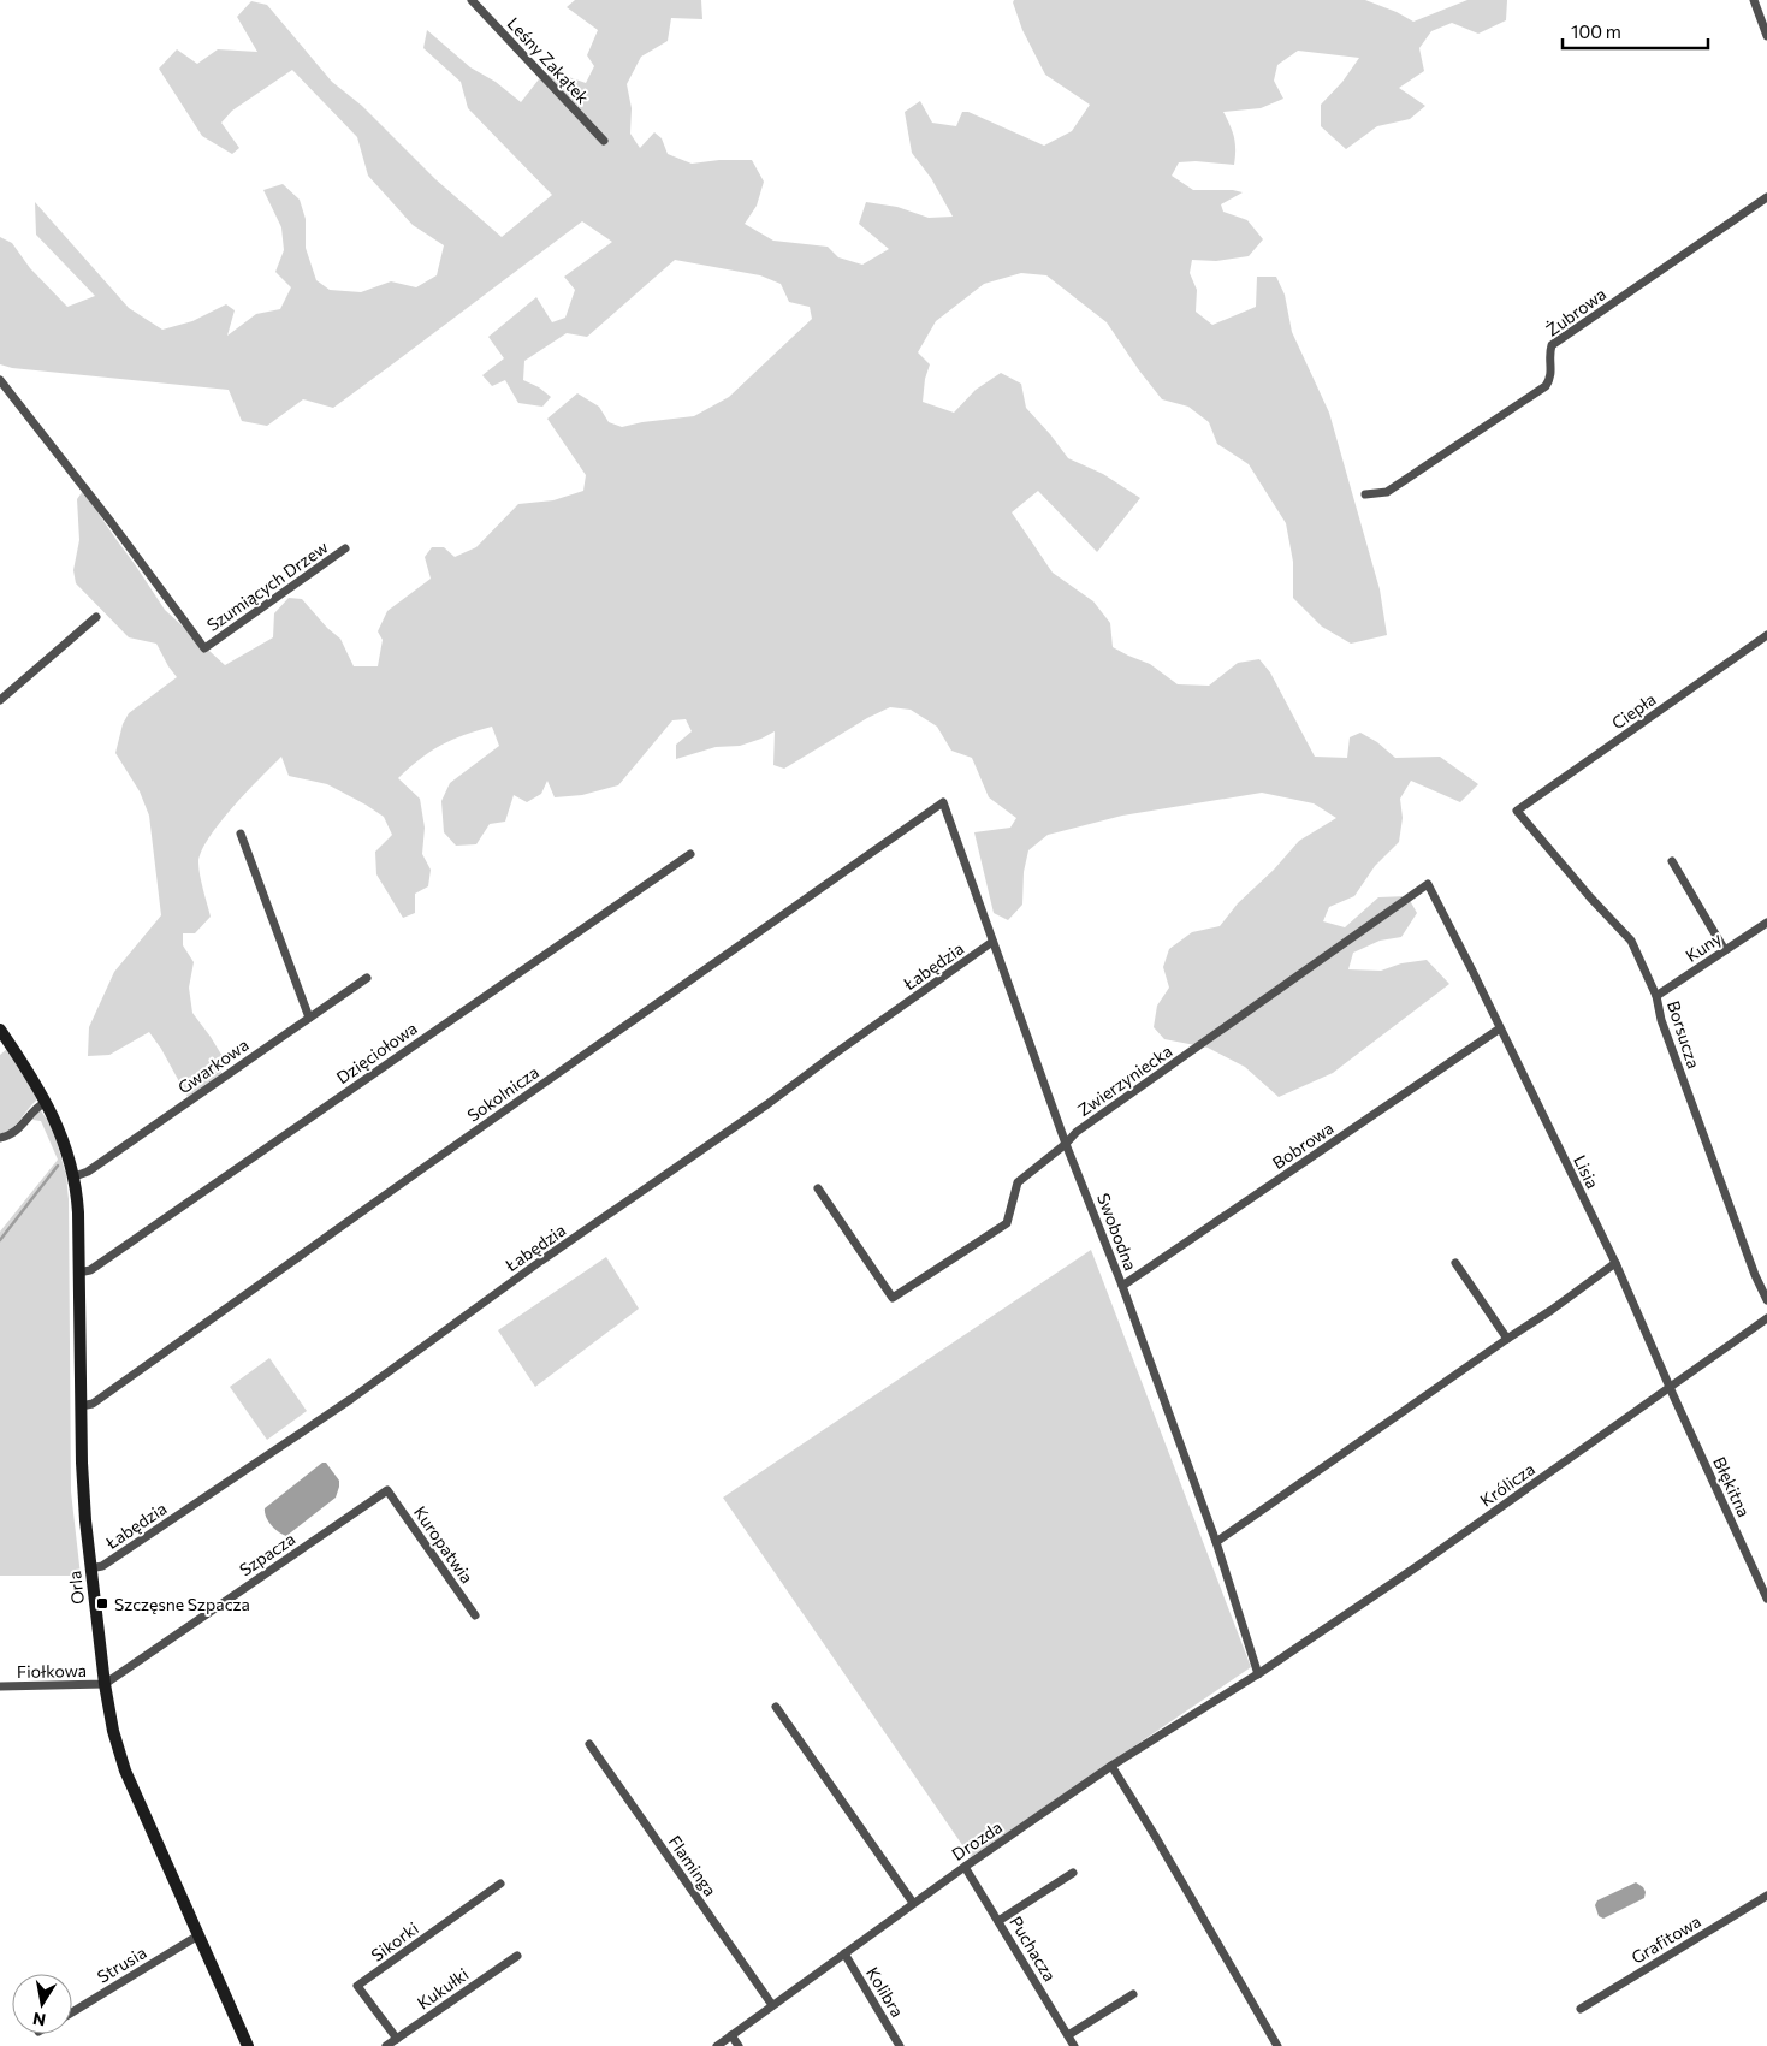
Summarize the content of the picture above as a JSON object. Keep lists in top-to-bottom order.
{
  "streets": {
    "street": [
      "Leśny Zakątek",
      "Żubrowa",
      "Szumiących Drzew",
      "Ciepła",
      "Kuny",
      "Łabędzia",
      "Borsucza",
      "Dzięciołowa",
      "Gwarkowa",
      "Zwierzyniecka",
      "Sokolnicza",
      "Bobrowa",
      "Lisia",
      "Swobodna",
      "Królicza",
      "Błękitna",
      "Kuropatwia",
      "Szpacza",
      "Orla",
      "Fiołkowa",
      "Drozda",
      "Flaminga",
      "Grafitowa",
      "Sikorki",
      "Puchacza",
      "Strusia",
      "Kukułki",
      "Kolibra"
    ]
  },
  "crossings": [
    ["Ciepła", "Borsucza"],
    ["Kuny", "Borsucza"],
    ["Łabędzia", "Swobodna"],
    ["Łabędzia", "Orla"],
    ["Dzięciołowa", "Orla"],
    ["Gwarkowa", "Orla"],
    ["Zwierzyniecka", "Lisia"],
    ["Zwierzyniecka", "Swobodna"],
    ["Sokolnicza", "Swobodna"],
    ["Sokolnicza", "Orla"],
    ["Bobrowa", "Lisia"],
    ["Bobrowa", "Swobodna"],
    ["Lisia", "Królicza"],
    ["Lisia", "Błękitna"],
    ["Swobodna", "Królicza"],
    ["Swobodna", "Drozda"],
    ["Królicza", "Błękitna"],
    ["Królicza", "Drozda"],
    ["Kuropatwia", "Szpacza"],
    ["Szpacza", "Orla"],
    ["Szpacza", "Fiołkowa"],
    ["Orla", "Fiołkowa"],
    ["Orla", "Strusia"],
    ["Drozda", "Flaminga"],
    ["Drozda", "Puchacza"],
    ["Drozda", "Kolibra"],
    ["Sikorki", "Kukułki"]
  ],
  "places": {
    "transit": ["Szczęsne Szpacza"]
  },
  "scale_bar": "100 m",
  "north": "bottom"
}
